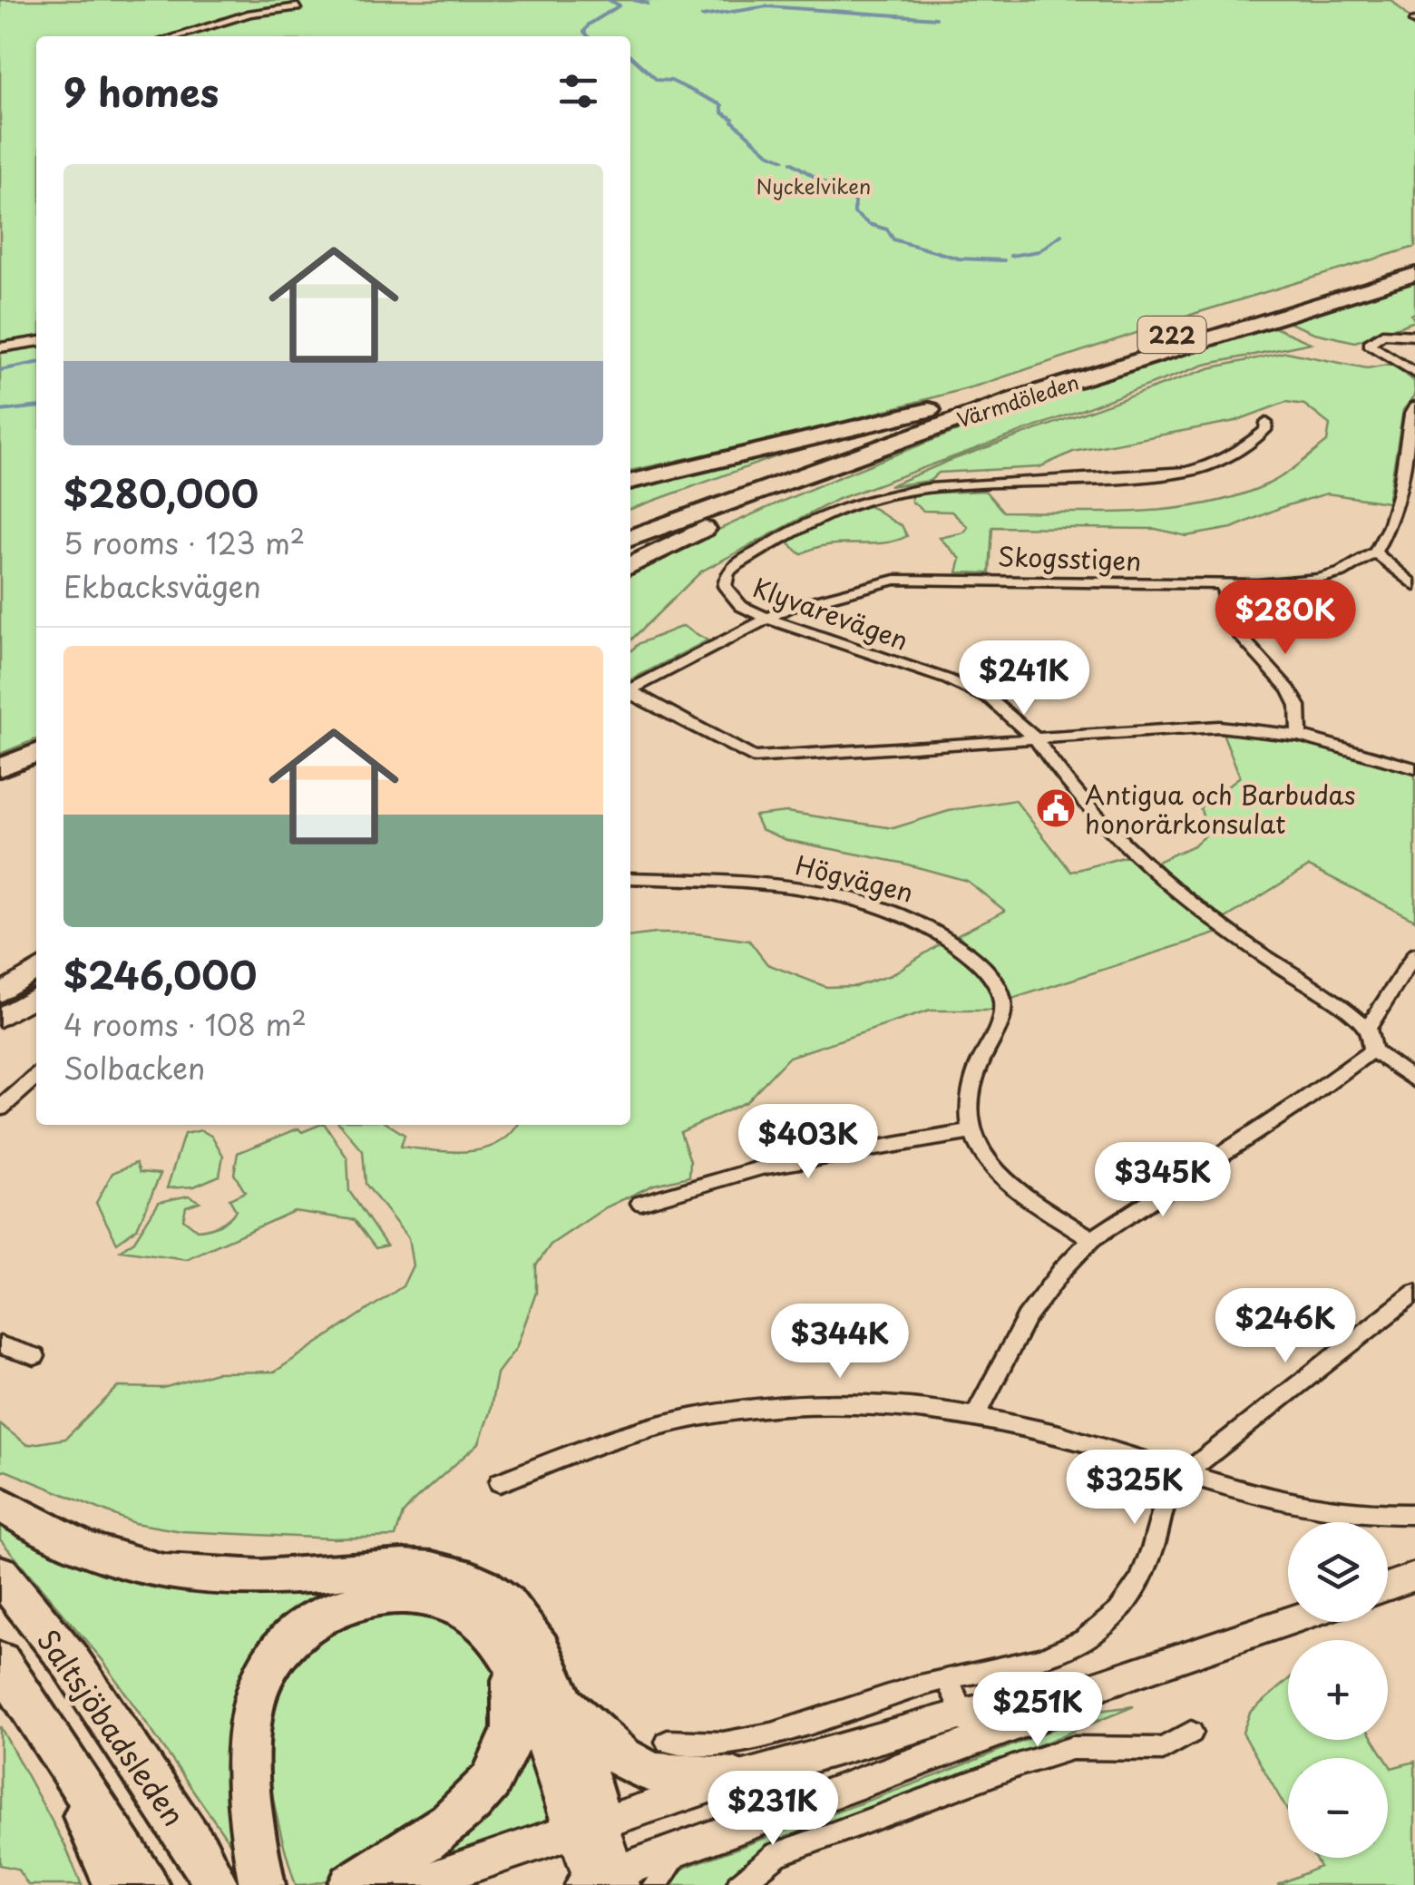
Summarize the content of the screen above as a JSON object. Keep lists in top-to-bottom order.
{
  "streets": {
    "highway": ["222", "Värmdöleden", "Saltsjöbadsleden"],
    "street": ["Skogsstigen", "Klyvarevägen", "Högvägen"]
  },
  "crossings": [
    ["Skogsstigen", "Klyvarevägen"]
  ],
  "parks": ["Nyckelviken"],
  "places": {
    "public building": ["Antigua och Barbudas honorärkonsulat"]
  },
  "page": {
    "heading": "9 homes",
    "list": [
      {
        "name": "$280,000",
        "note": "5 rooms · 123 m² · Ekbacksvägen"
      },
      {
        "name": "$246,000",
        "note": "4 rooms · 108 m² · Solbacken"
      }
    ],
    "price": [
      "$280K",
      "$241K",
      "$403K",
      "$345K",
      "$246K",
      "$344K",
      "$325K",
      "$251K",
      "$231K"
    ],
    "map_buttons": ["+", "−"]
  }
}
